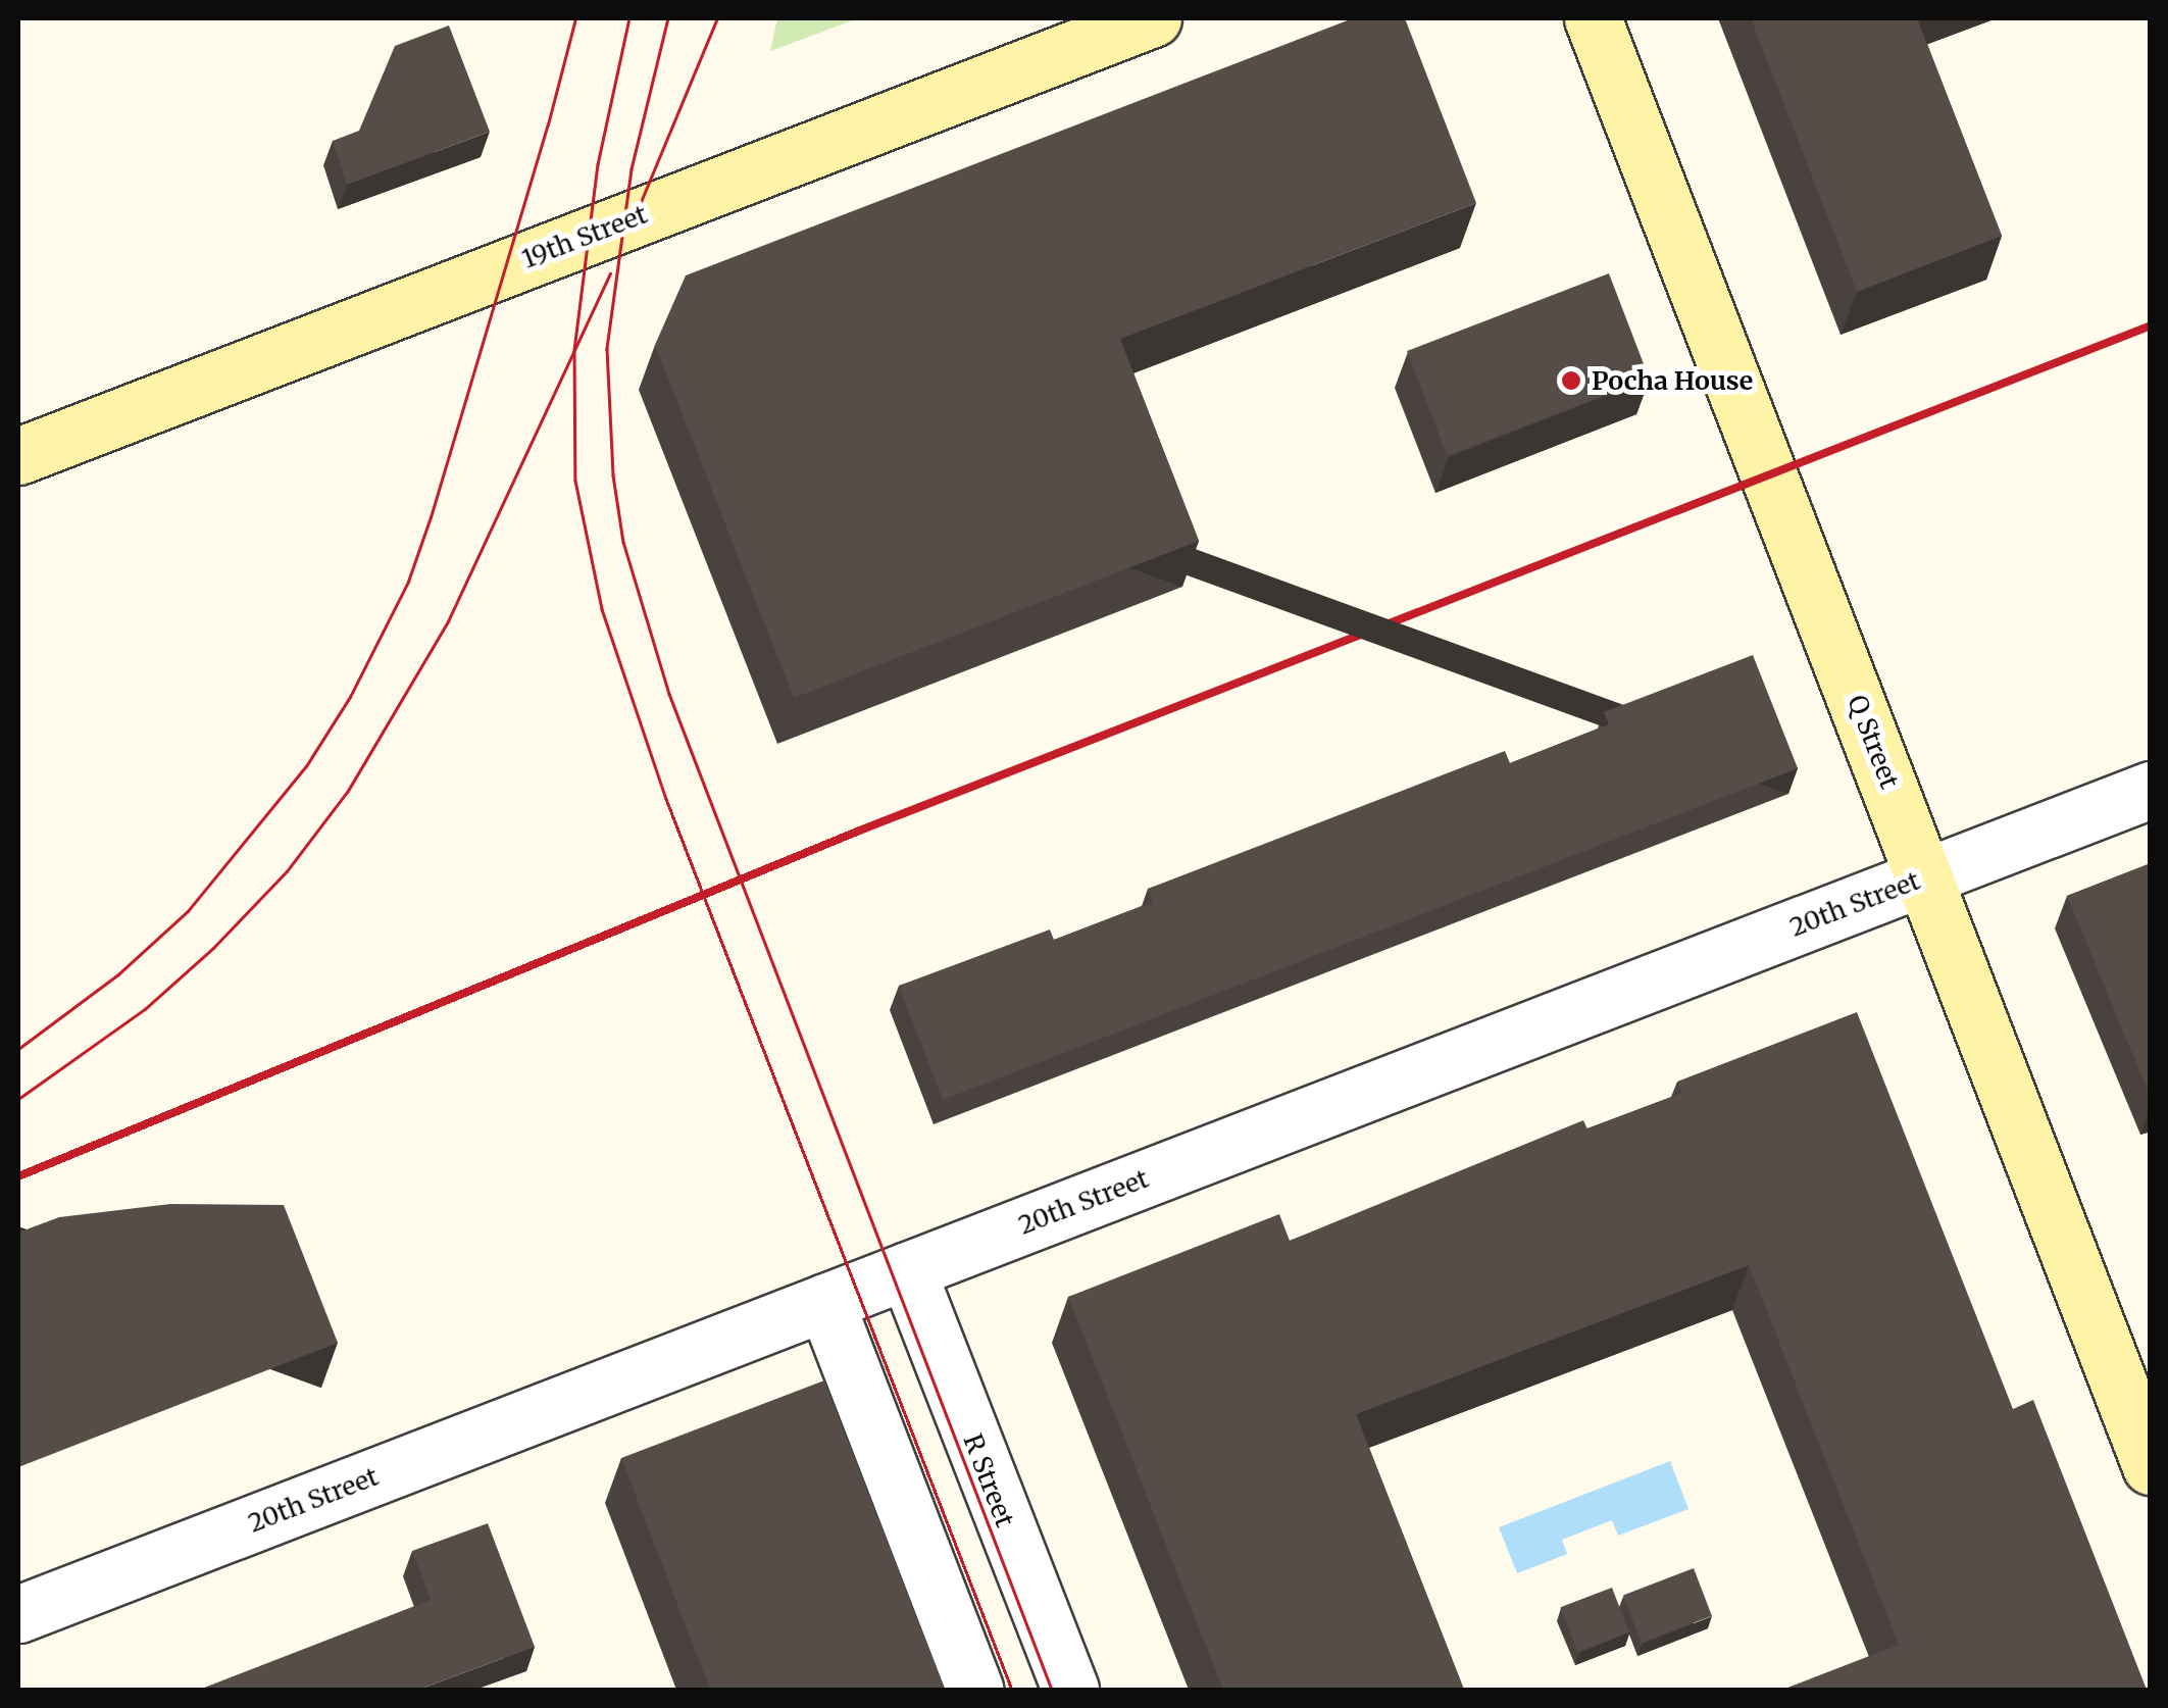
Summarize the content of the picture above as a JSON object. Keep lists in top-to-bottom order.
{
  "streets": {
    "main road": ["19th Street", "Q Street"],
    "street": ["20th Street", "R Street"]
  },
  "crossings": [
    ["Q Street", "20th Street"],
    ["20th Street", "R Street"]
  ],
  "places": ["Pocha House"]
}
